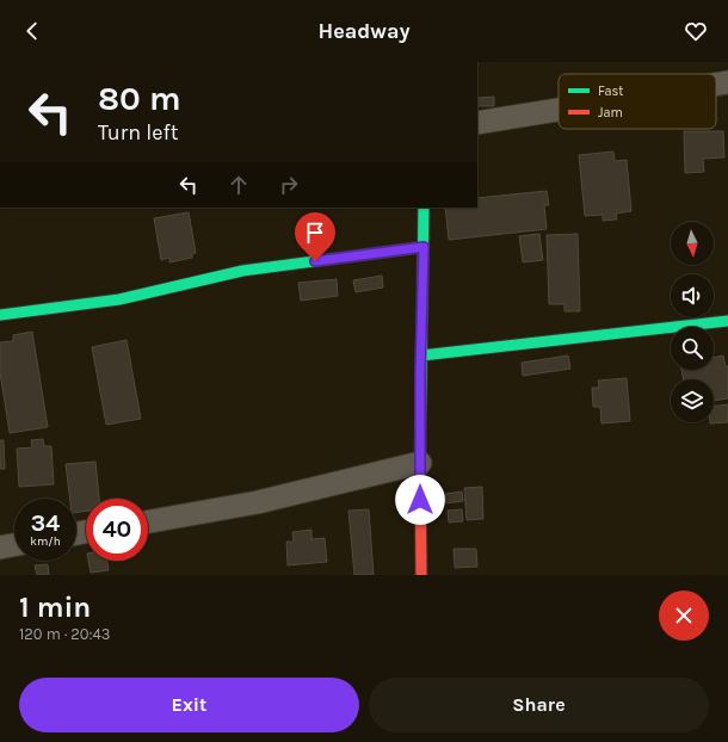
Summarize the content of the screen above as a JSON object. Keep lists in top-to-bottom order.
{
  "legend": ["Fast", "Jam"],
  "north": "bottom",
  "page": {
    "header": "Headway",
    "turn": ["80 m", "Turn left"],
    "speed": "34 km/h",
    "limit": "40",
    "heading": ["1 min", "120 m · 20:43"],
    "buttons": ["Exit", "Share"]
  }
}
